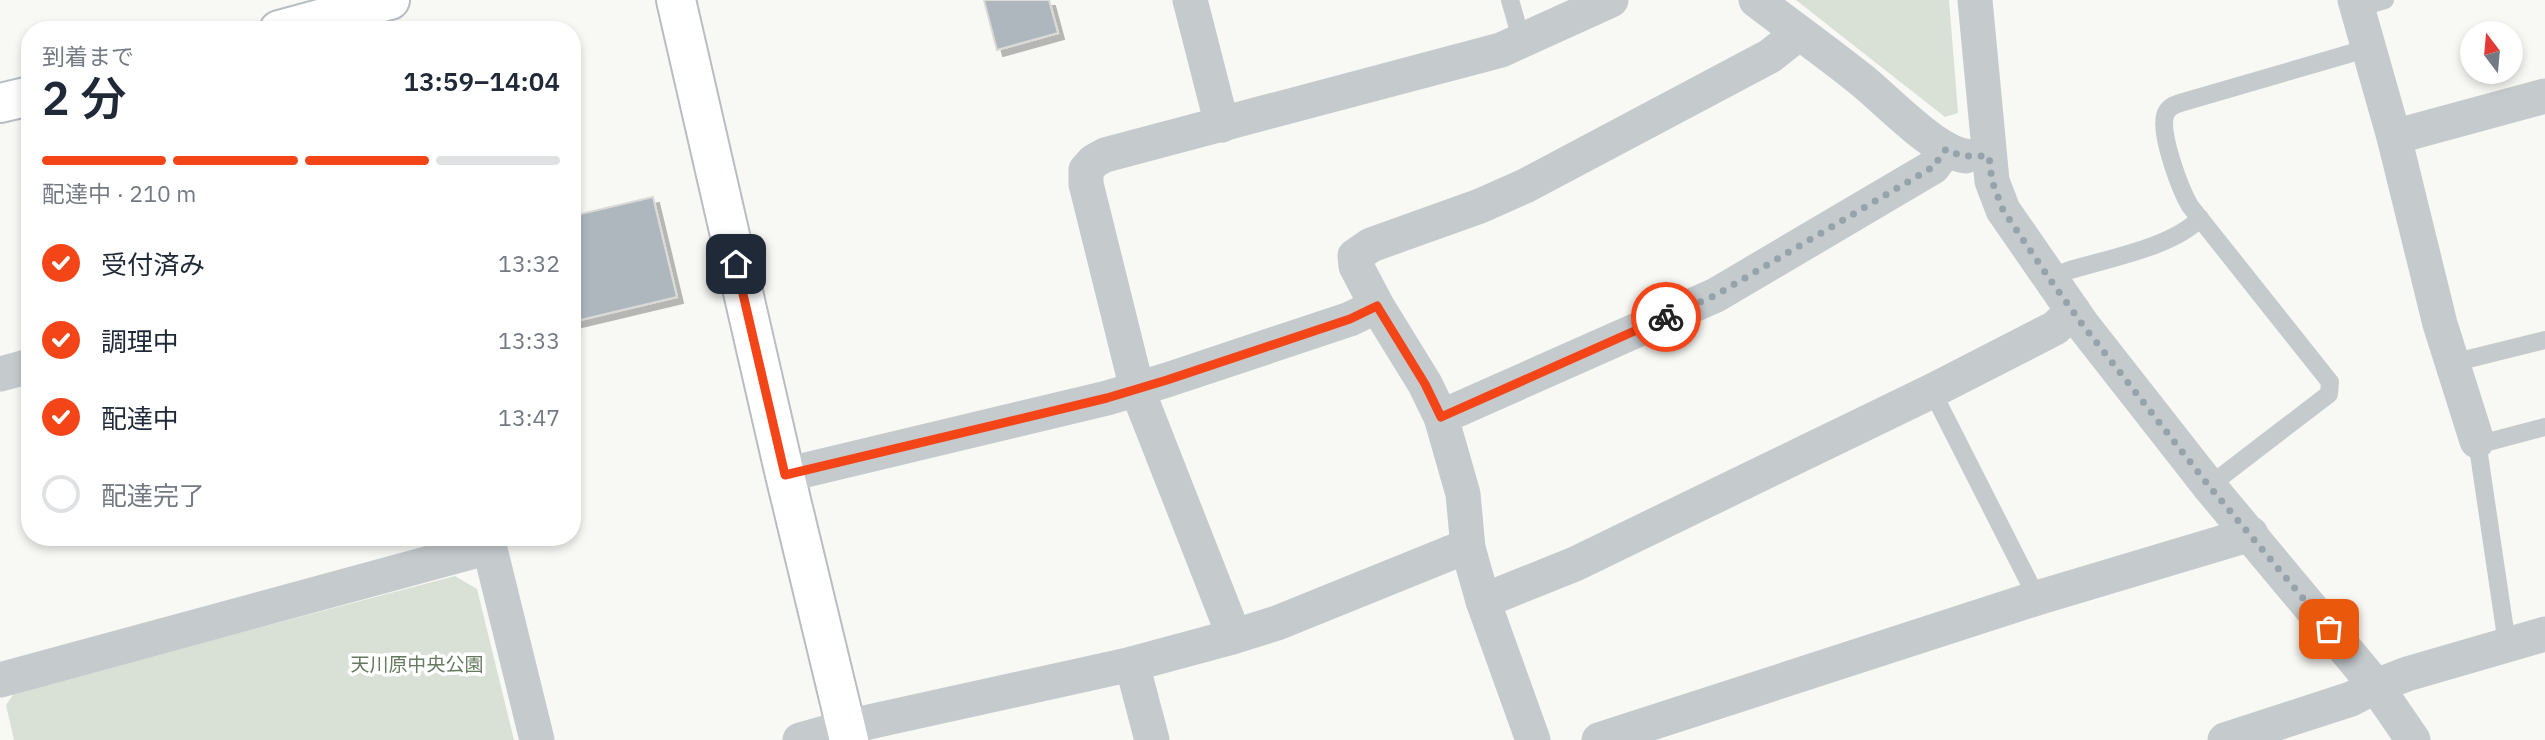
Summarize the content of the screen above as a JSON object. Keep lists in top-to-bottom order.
{
  "parks": ["天川原中央公園"],
  "north": "top",
  "page": {
    "heading": ["2 分", "到着まで", "13:59–14:04"],
    "bar": "配達中 · 210 m",
    "list": [
      ["受付済み", "13:32"],
      ["調理中", "13:33"],
      ["配達中", "13:47"],
      "配達完了"
    ]
  }
}
